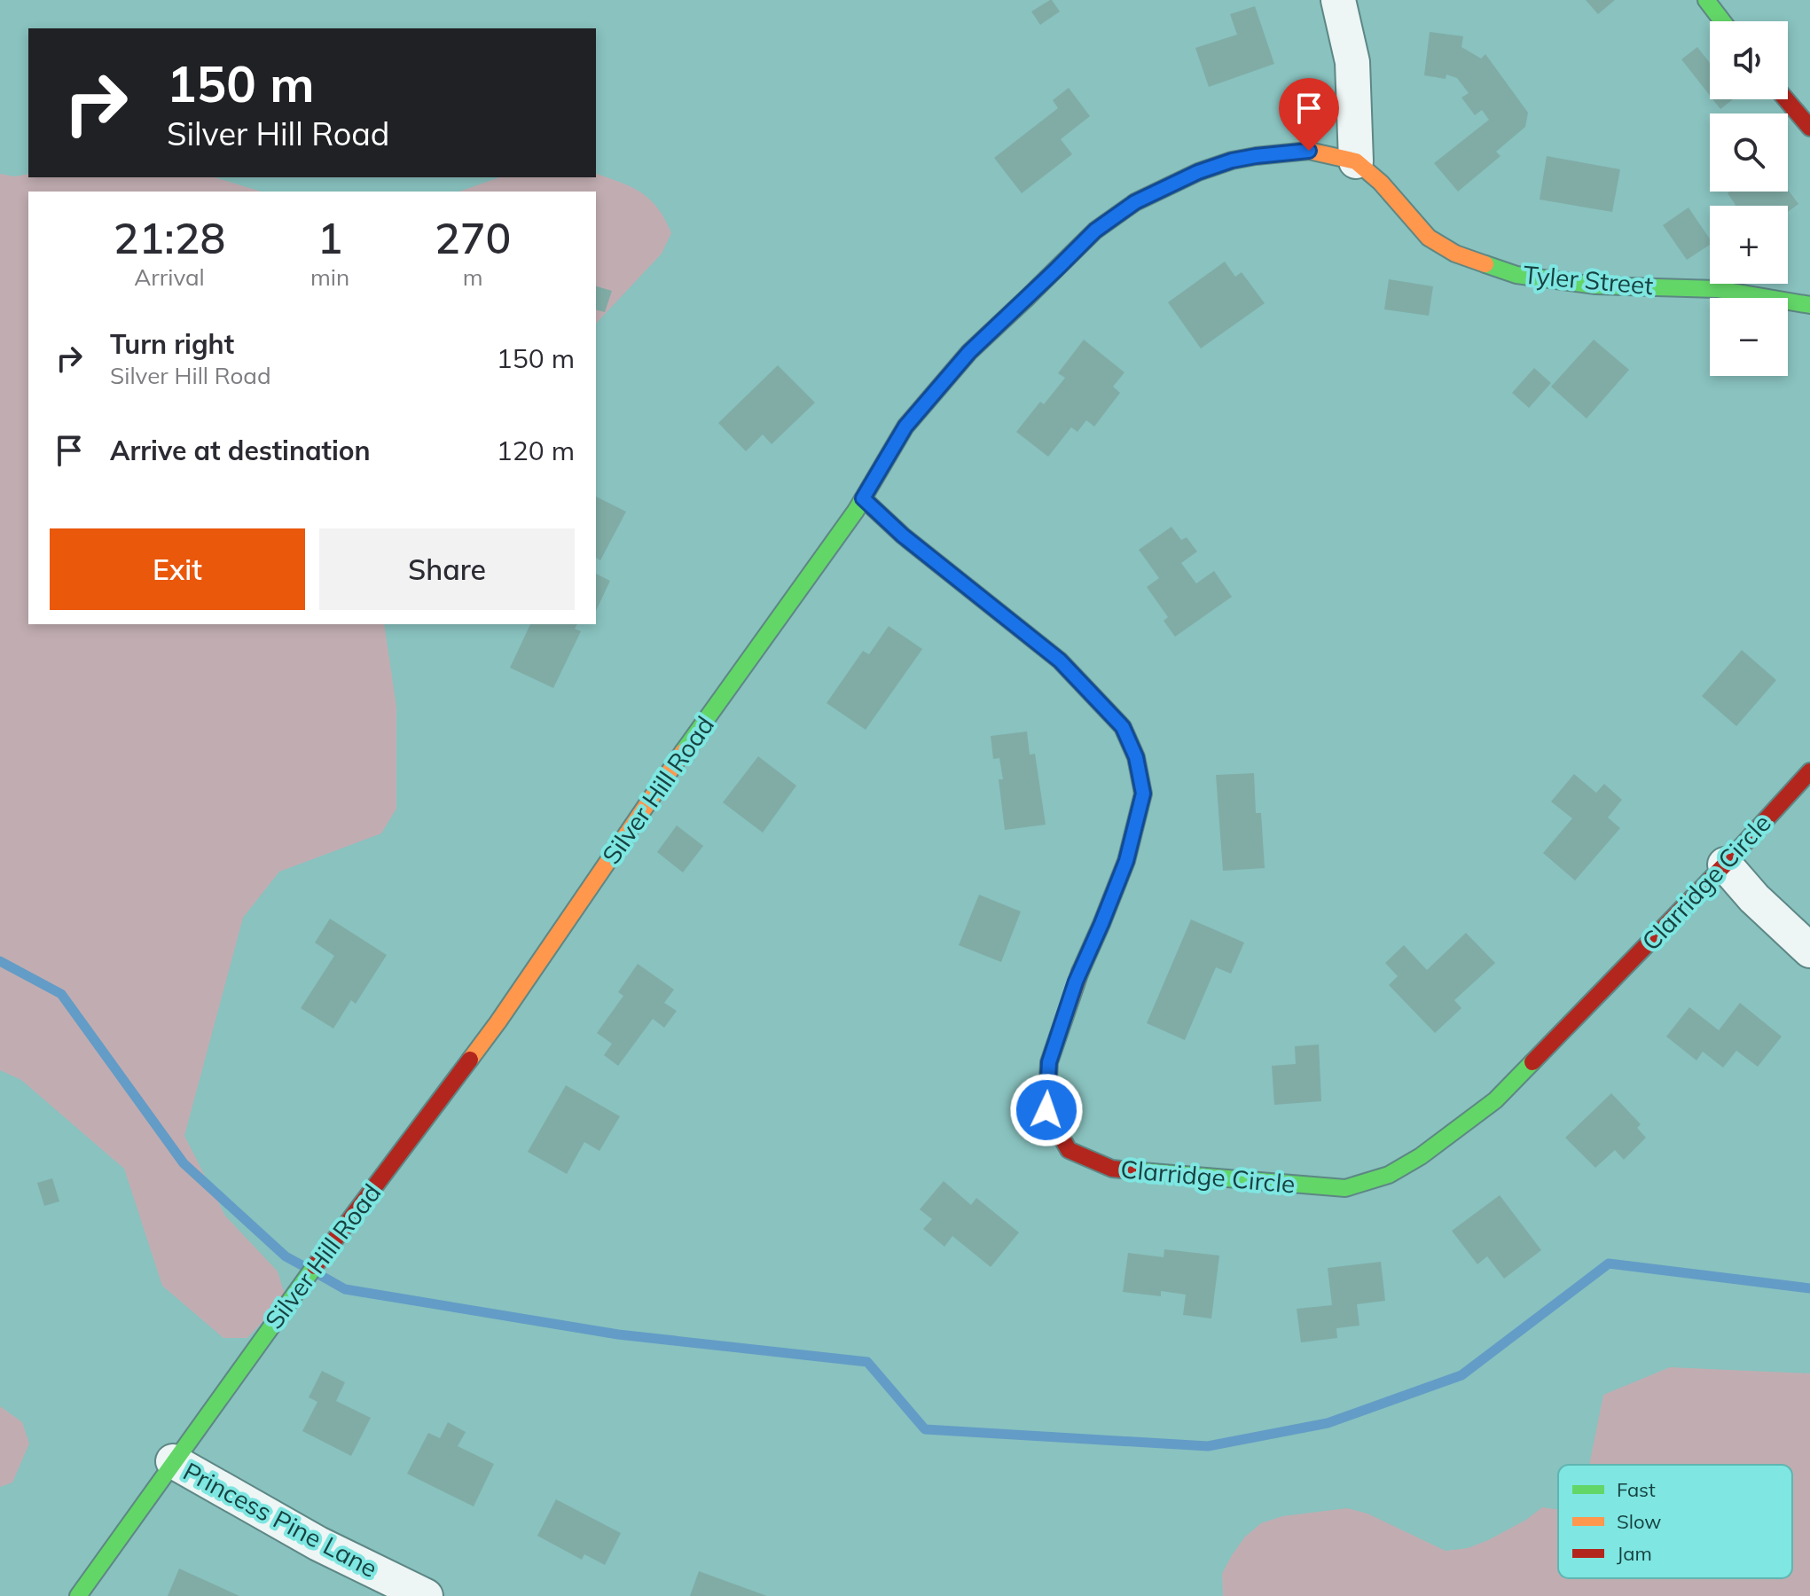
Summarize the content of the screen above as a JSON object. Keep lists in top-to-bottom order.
{
  "streets": {
    "street": [
      "Tyler Street",
      "Silver Hill Road",
      "Clarridge Circle",
      "Princess Pine Lane"
    ]
  },
  "crossings": [
    ["Tyler Street", "Silver Hill Road"],
    ["Silver Hill Road", "Clarridge Circle"],
    ["Silver Hill Road", "Princess Pine Lane"]
  ],
  "legend": ["Fast", "Slow", "Jam"],
  "page": {
    "map_buttons": ["+", "−"],
    "turn": ["150 m", "Silver Hill Road"],
    "eta": [
      "21:28",
      "Arrival",
      "1",
      "min",
      "270",
      "m"
    ],
    "list": [
      {
        "name": "Turn right",
        "note": "Silver Hill Road",
        "value": "150 m"
      },
      {
        "name": "Arrive at destination",
        "value": "120 m"
      }
    ],
    "buttons": ["Exit", "Share"]
  }
}
